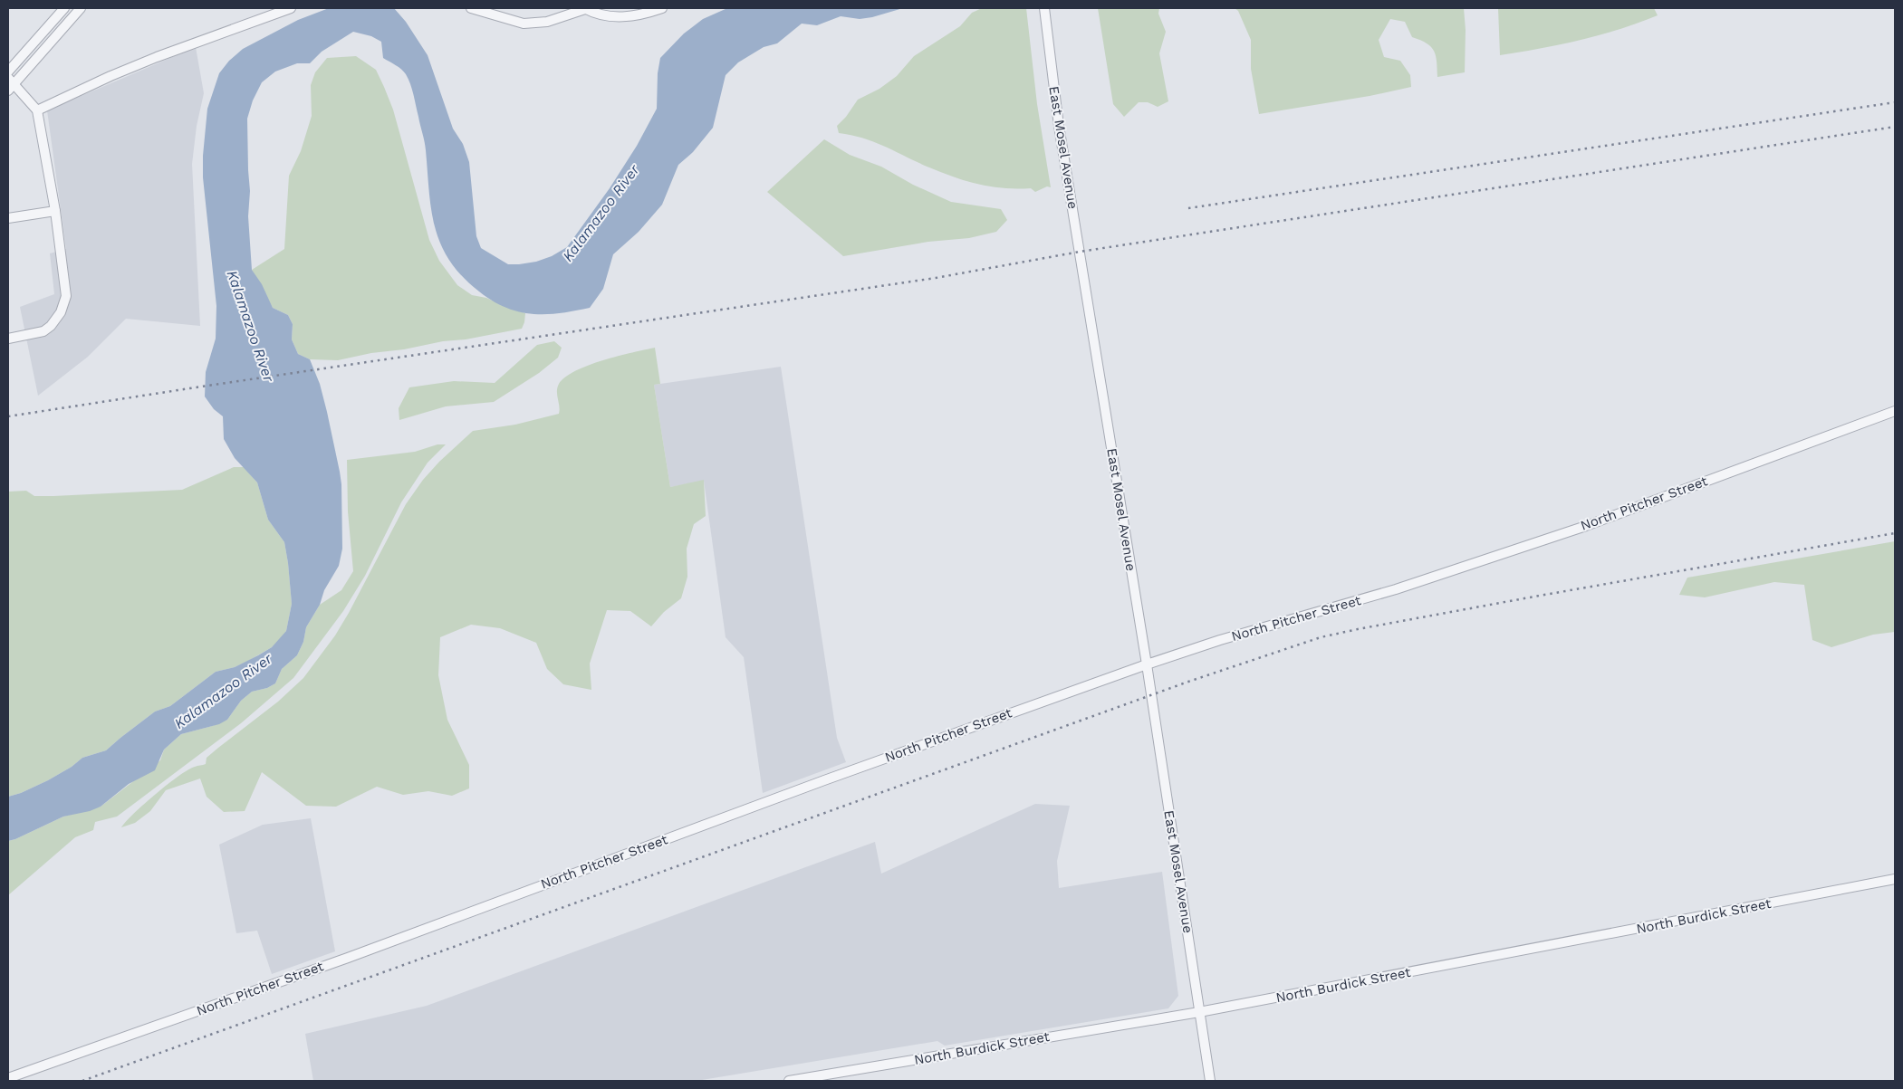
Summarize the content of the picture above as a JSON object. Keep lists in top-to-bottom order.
{
  "streets": {
    "street": ["East Mosel Avenue", "North Pitcher Street", "North Burdick Street"]
  },
  "crossings": [
    ["East Mosel Avenue", "North Pitcher Street"],
    ["East Mosel Avenue", "North Burdick Street"]
  ],
  "water": ["Kalamazoo River"]
}
